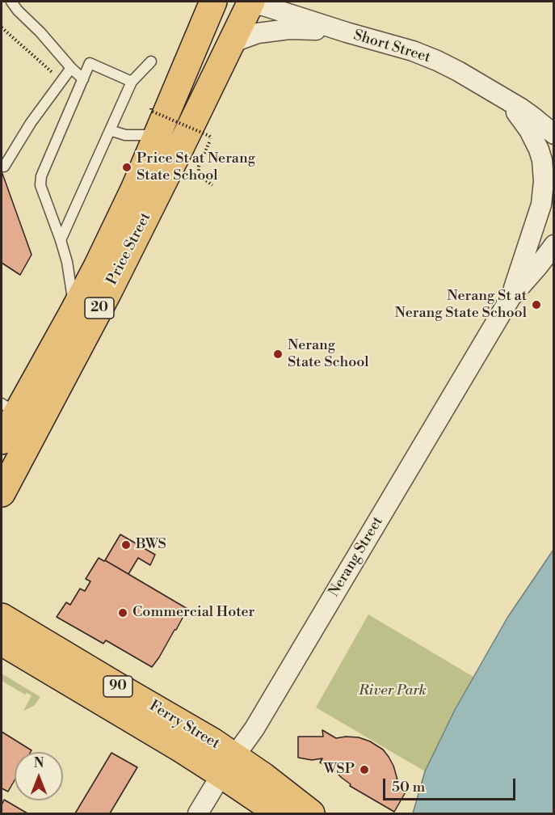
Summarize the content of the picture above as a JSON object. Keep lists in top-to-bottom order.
{
  "streets": {
    "main road": [
      "Price Street",
      "20",
      "90",
      "Ferry Street"
    ],
    "street": ["Short Street", "Nerang Street"]
  },
  "crossings": [
    ["Short Street", "Price Street"],
    ["Short Street", "Nerang Street"],
    ["Nerang Street", "Ferry Street"]
  ],
  "parks": ["River Park"],
  "places": [
    "Price St at Nerang State School",
    "Nerang St at Nerang State School",
    "Nerang State School",
    "BWS",
    "Commercial Hoter",
    "WSP"
  ],
  "scale_bar": "50 m",
  "north": "top"
}
